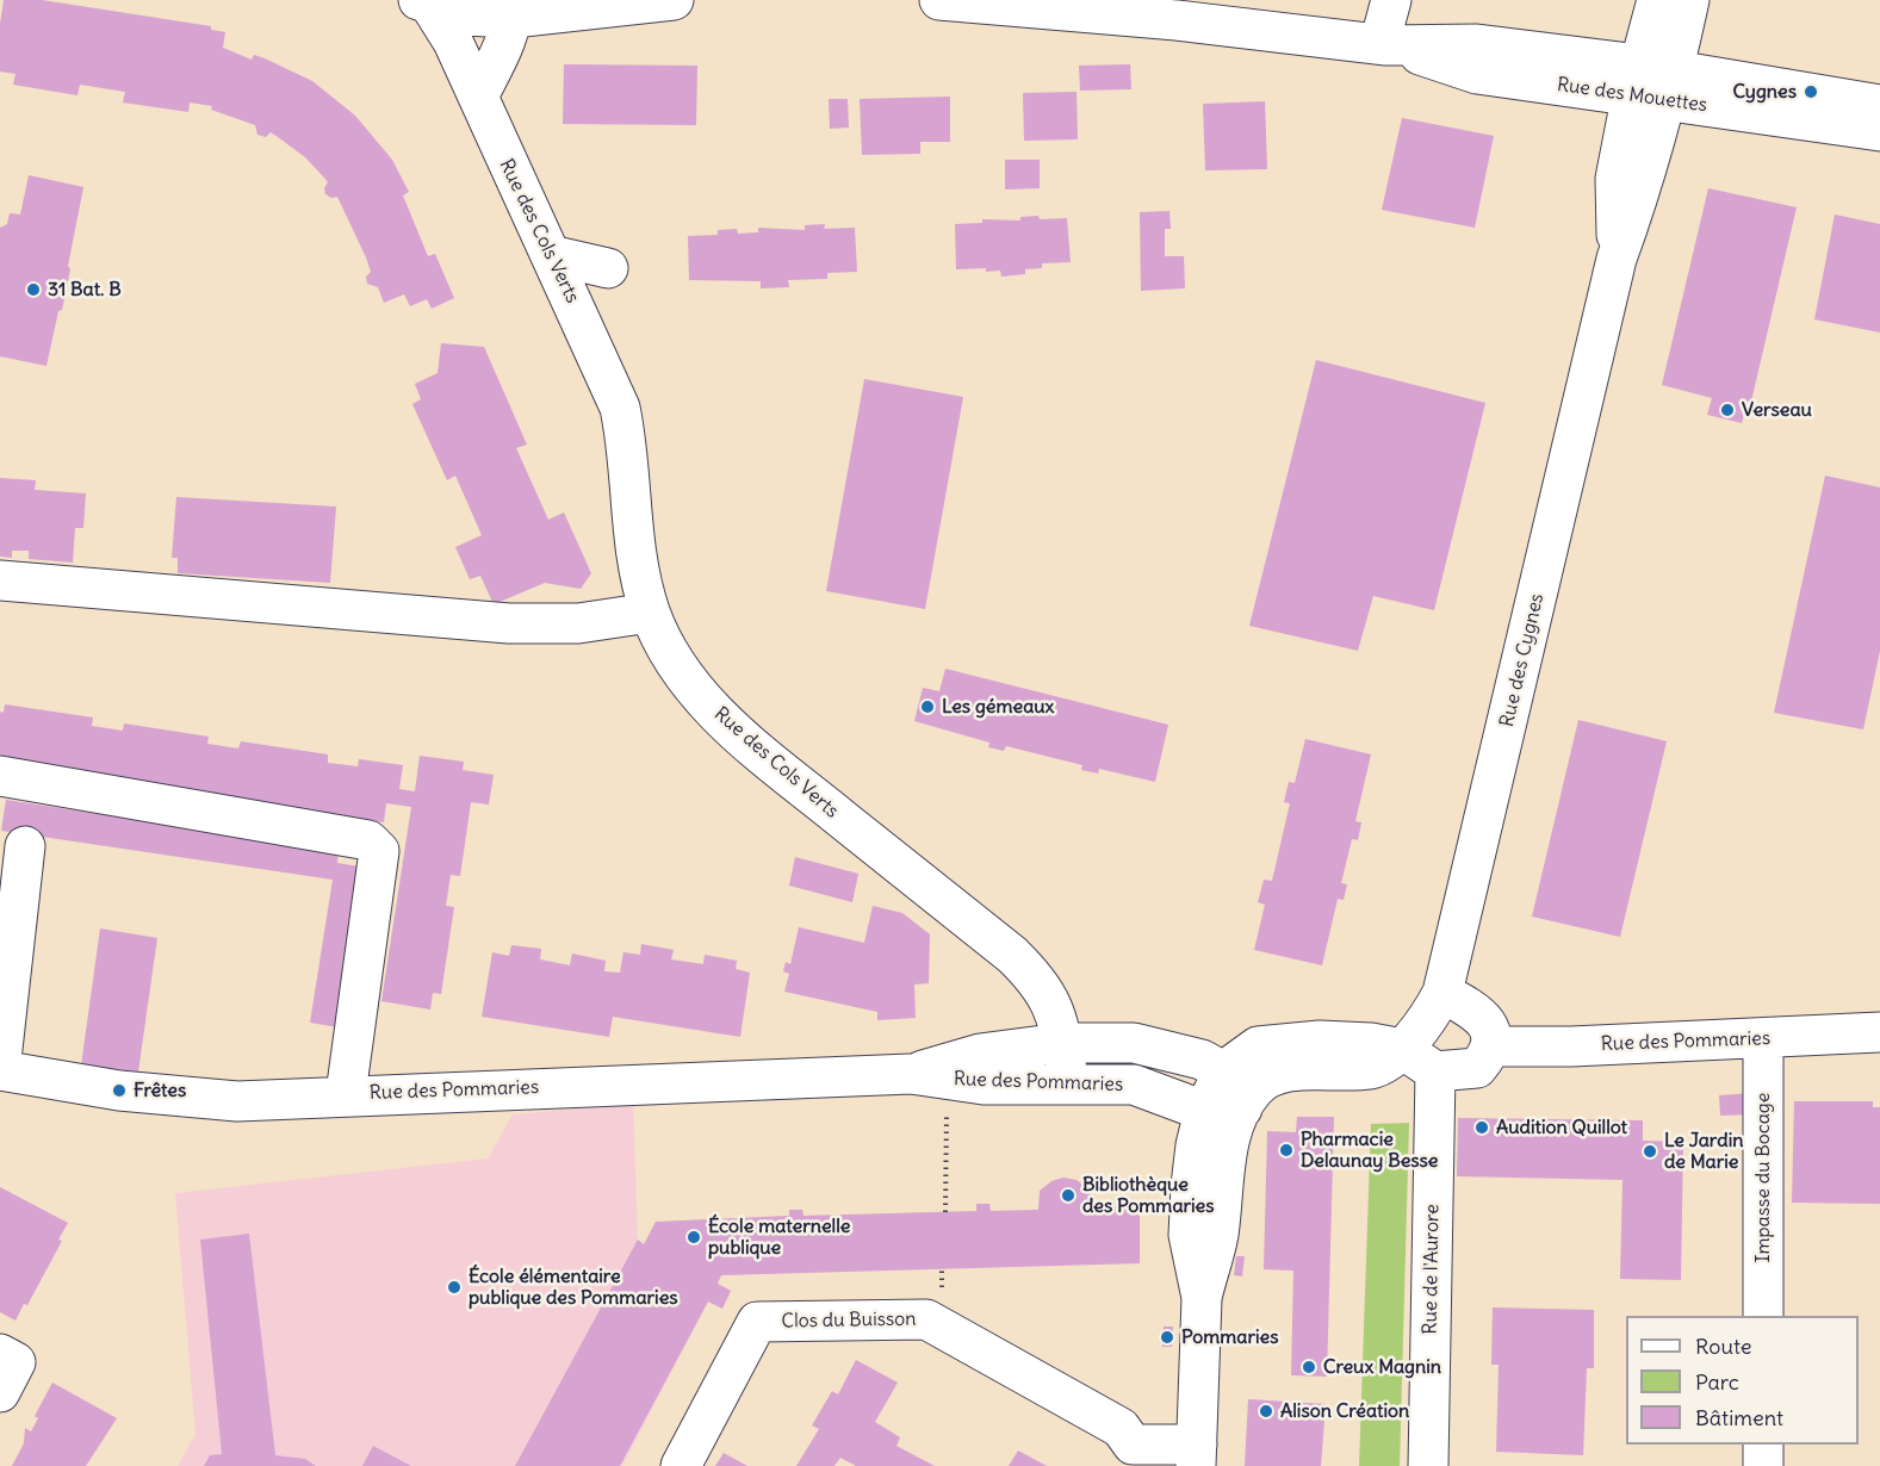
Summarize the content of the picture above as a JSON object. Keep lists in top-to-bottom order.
{
  "streets": {
    "street": [
      "Rue des Mouettes",
      "Rue des Cols Verts",
      "Rue des Cygnes",
      "Rue des Pommaries",
      "Impasse du Bocage",
      "Rue de l'Aurore",
      "Clos du Buisson"
    ]
  },
  "crossings": [
    ["Rue des Mouettes", "Rue des Cygnes"],
    ["Rue des Cols Verts", "Rue des Pommaries"],
    ["Rue des Pommaries", "Impasse du Bocage"]
  ],
  "places": [
    "Cygnes",
    "31 Bat. B",
    "Verseau",
    "Les gémeaux",
    "Frêtes",
    "Audition Quillot",
    "Pharmacie Delaunay Besse",
    "Le Jardin de Marie",
    "Bibliothèque des Pommaries",
    "École maternelle publique",
    "École élémentaire publique des Pommaries",
    "Pommaries",
    "Creux Magnin",
    "Alison Création"
  ],
  "legend": ["Route", "Parc", "Bâtiment"]
}
